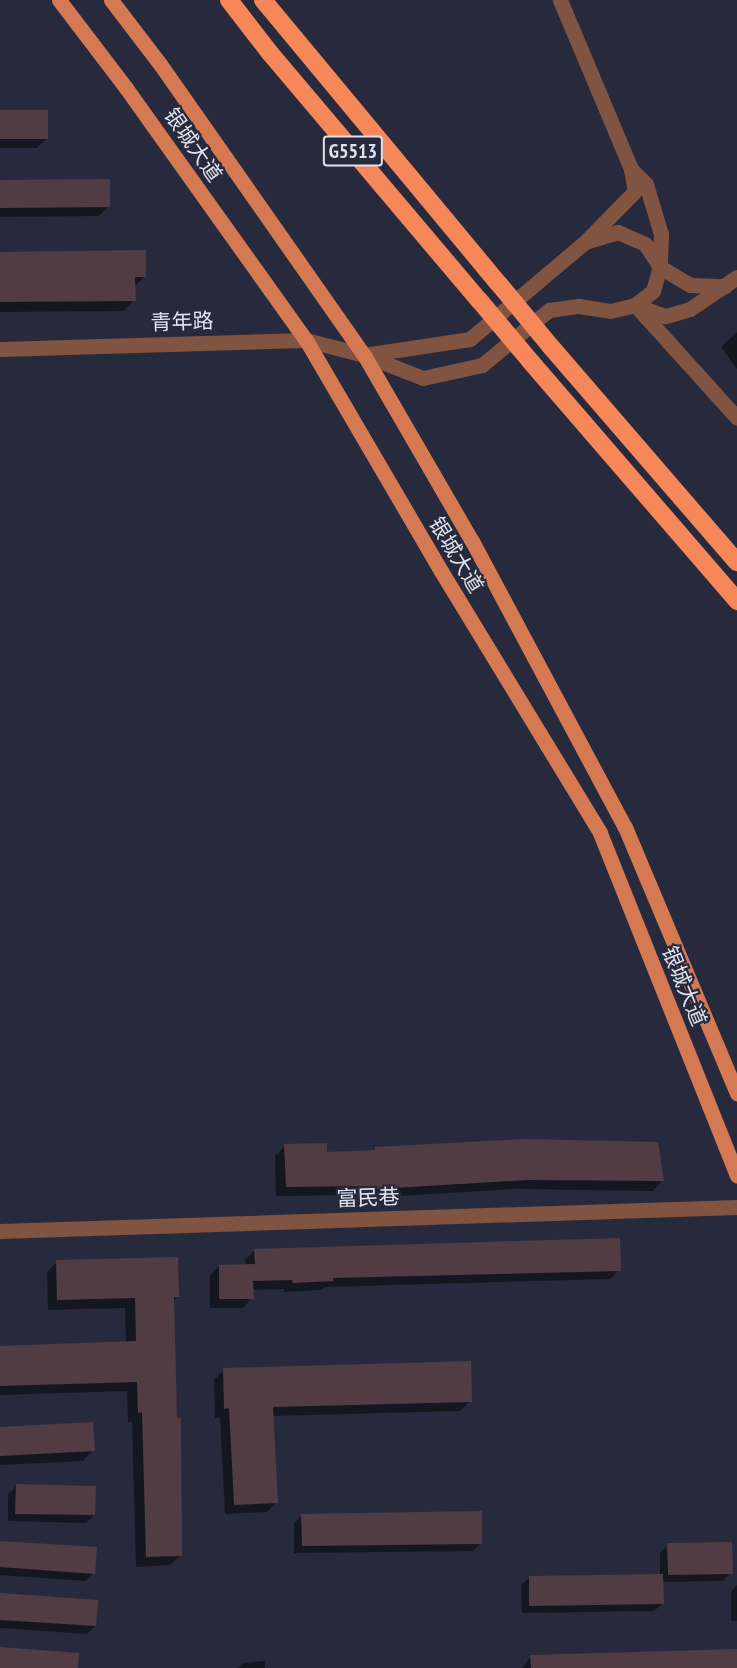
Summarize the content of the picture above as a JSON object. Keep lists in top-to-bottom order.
{
  "streets": {
    "highway": ["G5513"],
    "main road": ["银城大道"],
    "street": ["青年路", "富民巷"]
  },
  "crossings": [
    ["银城大道", "青年路"]
  ]
}
